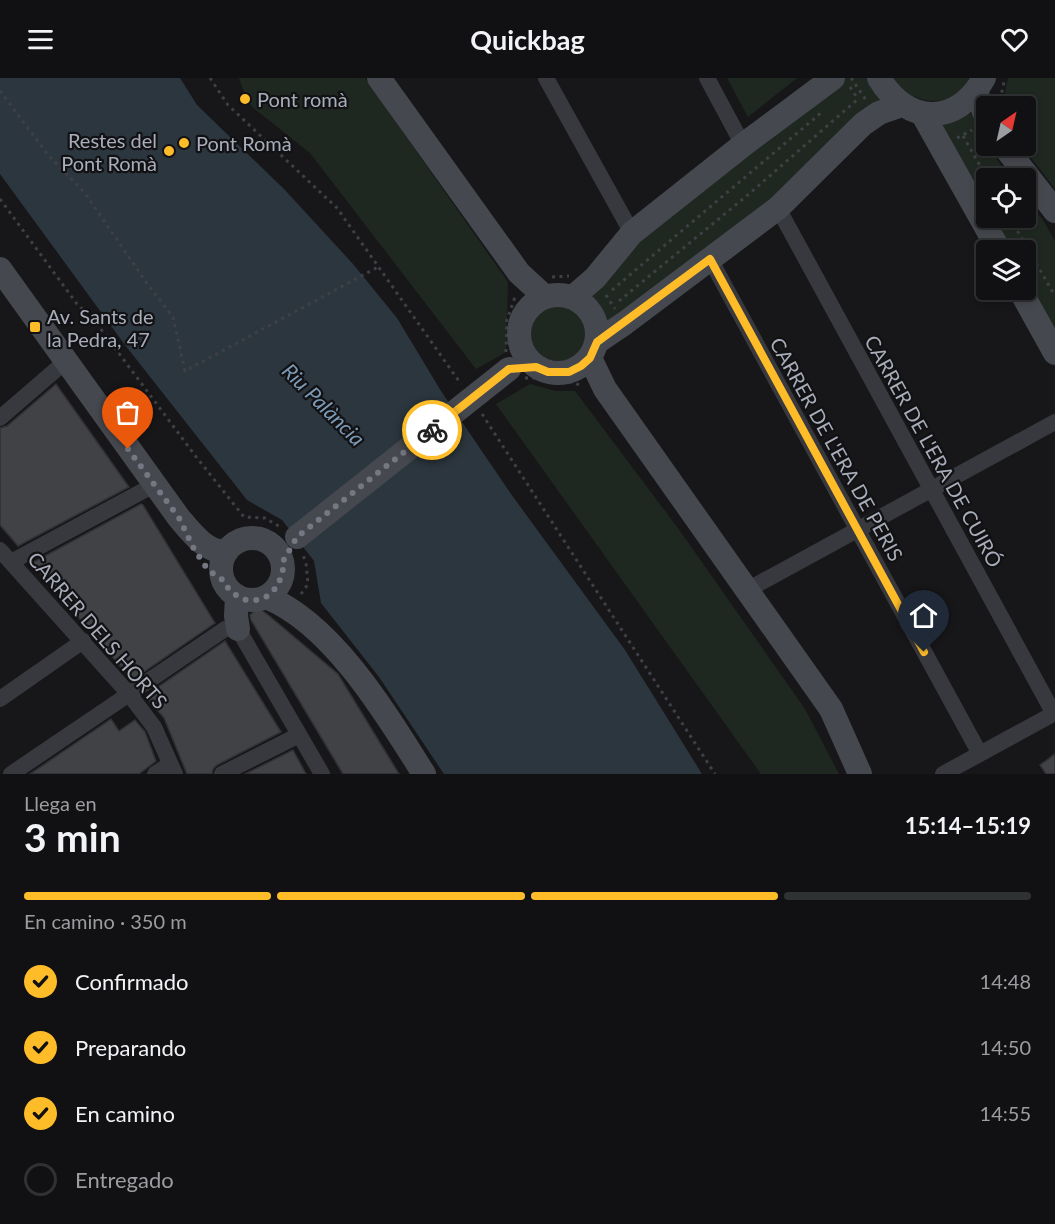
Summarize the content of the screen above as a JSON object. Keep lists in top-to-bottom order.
{
  "streets": {
    "street": ["CARRER DE L'ERA DE PERIS", "CARRER DE L'ERA DE CUIRÓ", "CARRER DELS HORTS"]
  },
  "water": ["Riu Palància"],
  "places": {
    "other": ["Pont romà", "Pont Romà", "Restes del Pont Romà"],
    "transit": ["Av. Sants de la Pedra, 47"]
  },
  "north": "top right",
  "page": {
    "header": "Quickbag",
    "heading": ["3 min", "Llega en", "15:14–15:19"],
    "bar": "En camino · 350 m",
    "list": [
      ["Confirmado", "14:48"],
      ["Preparando", "14:50"],
      ["En camino", "14:55"],
      "Entregado"
    ]
  }
}
